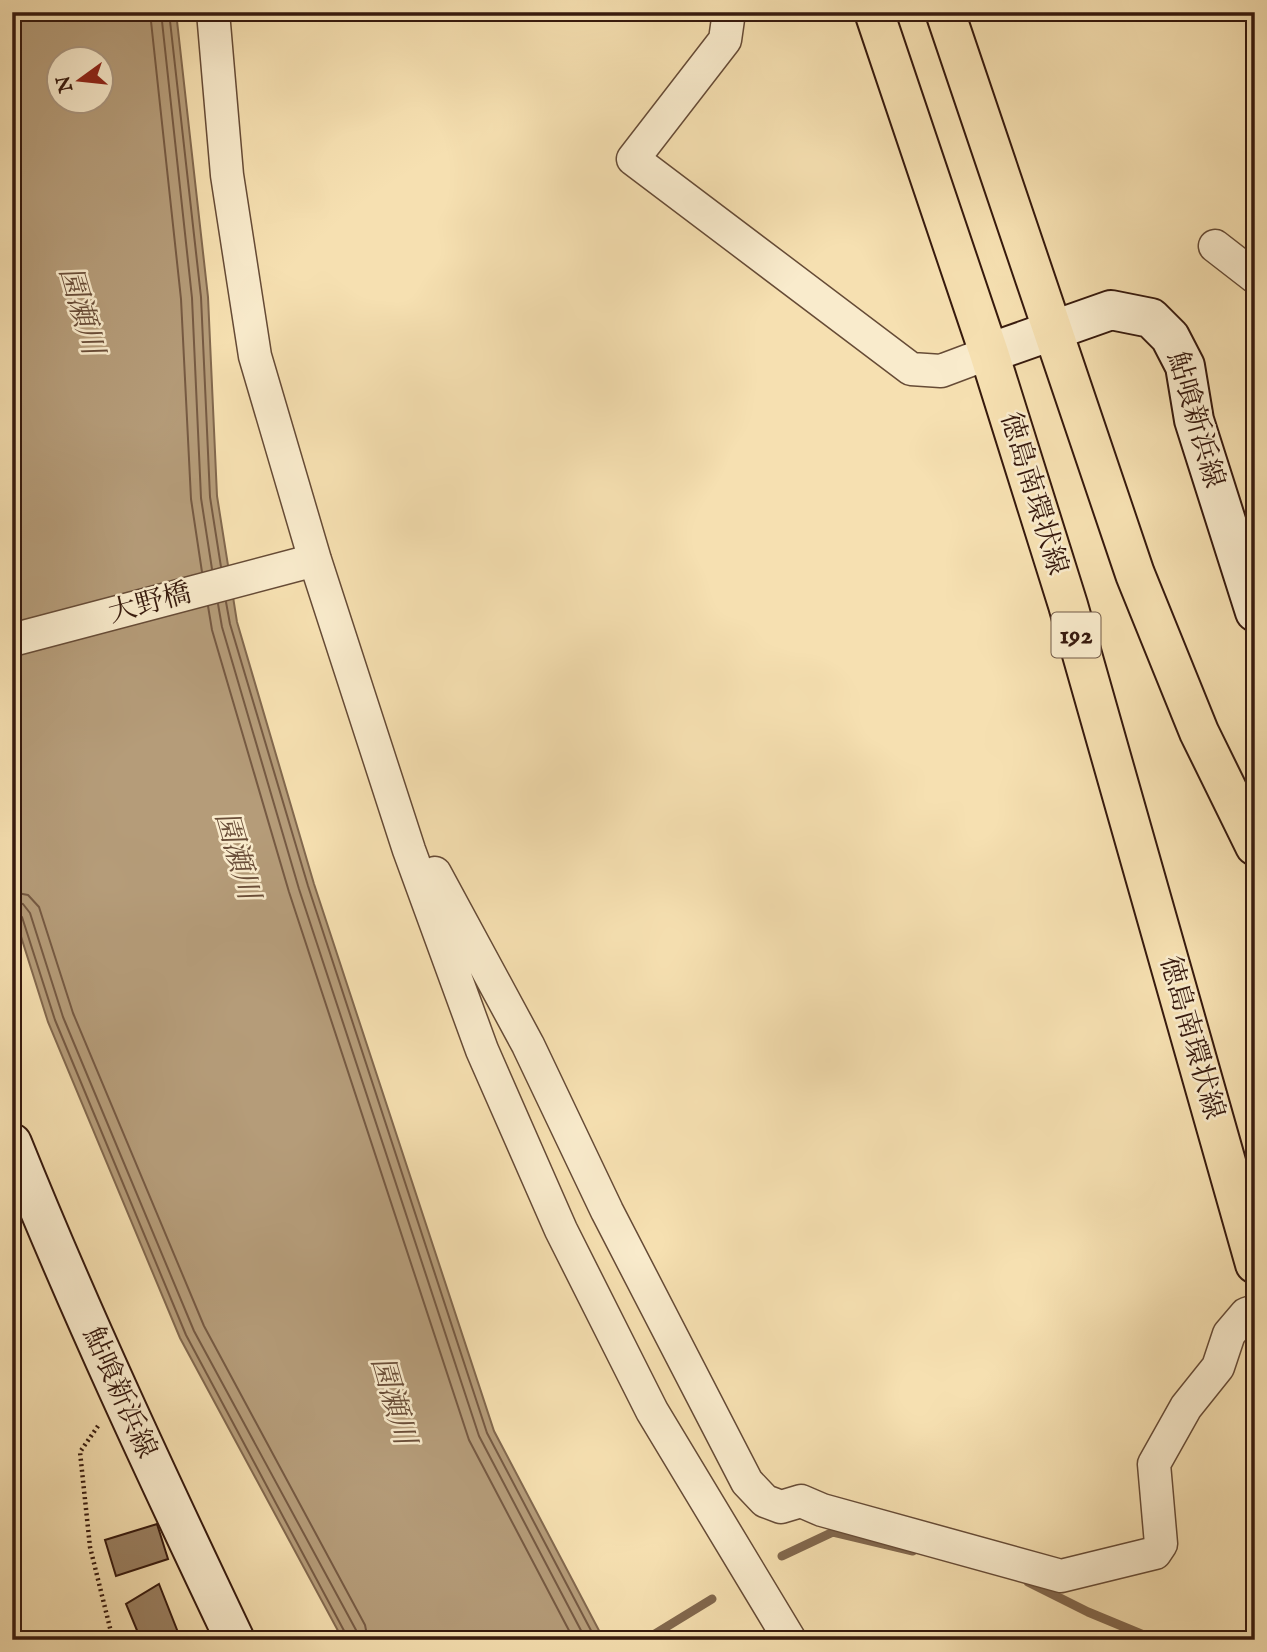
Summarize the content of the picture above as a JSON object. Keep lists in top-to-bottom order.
{
  "streets": {
    "highway": ["徳島南環状線", "192"],
    "main road": ["鮎喰新浜線"],
    "street": ["大野橋"]
  },
  "crossings": [
    ["鮎喰新浜線", "徳島南環状線"]
  ],
  "water": ["園瀬川"],
  "north": "left"
}
